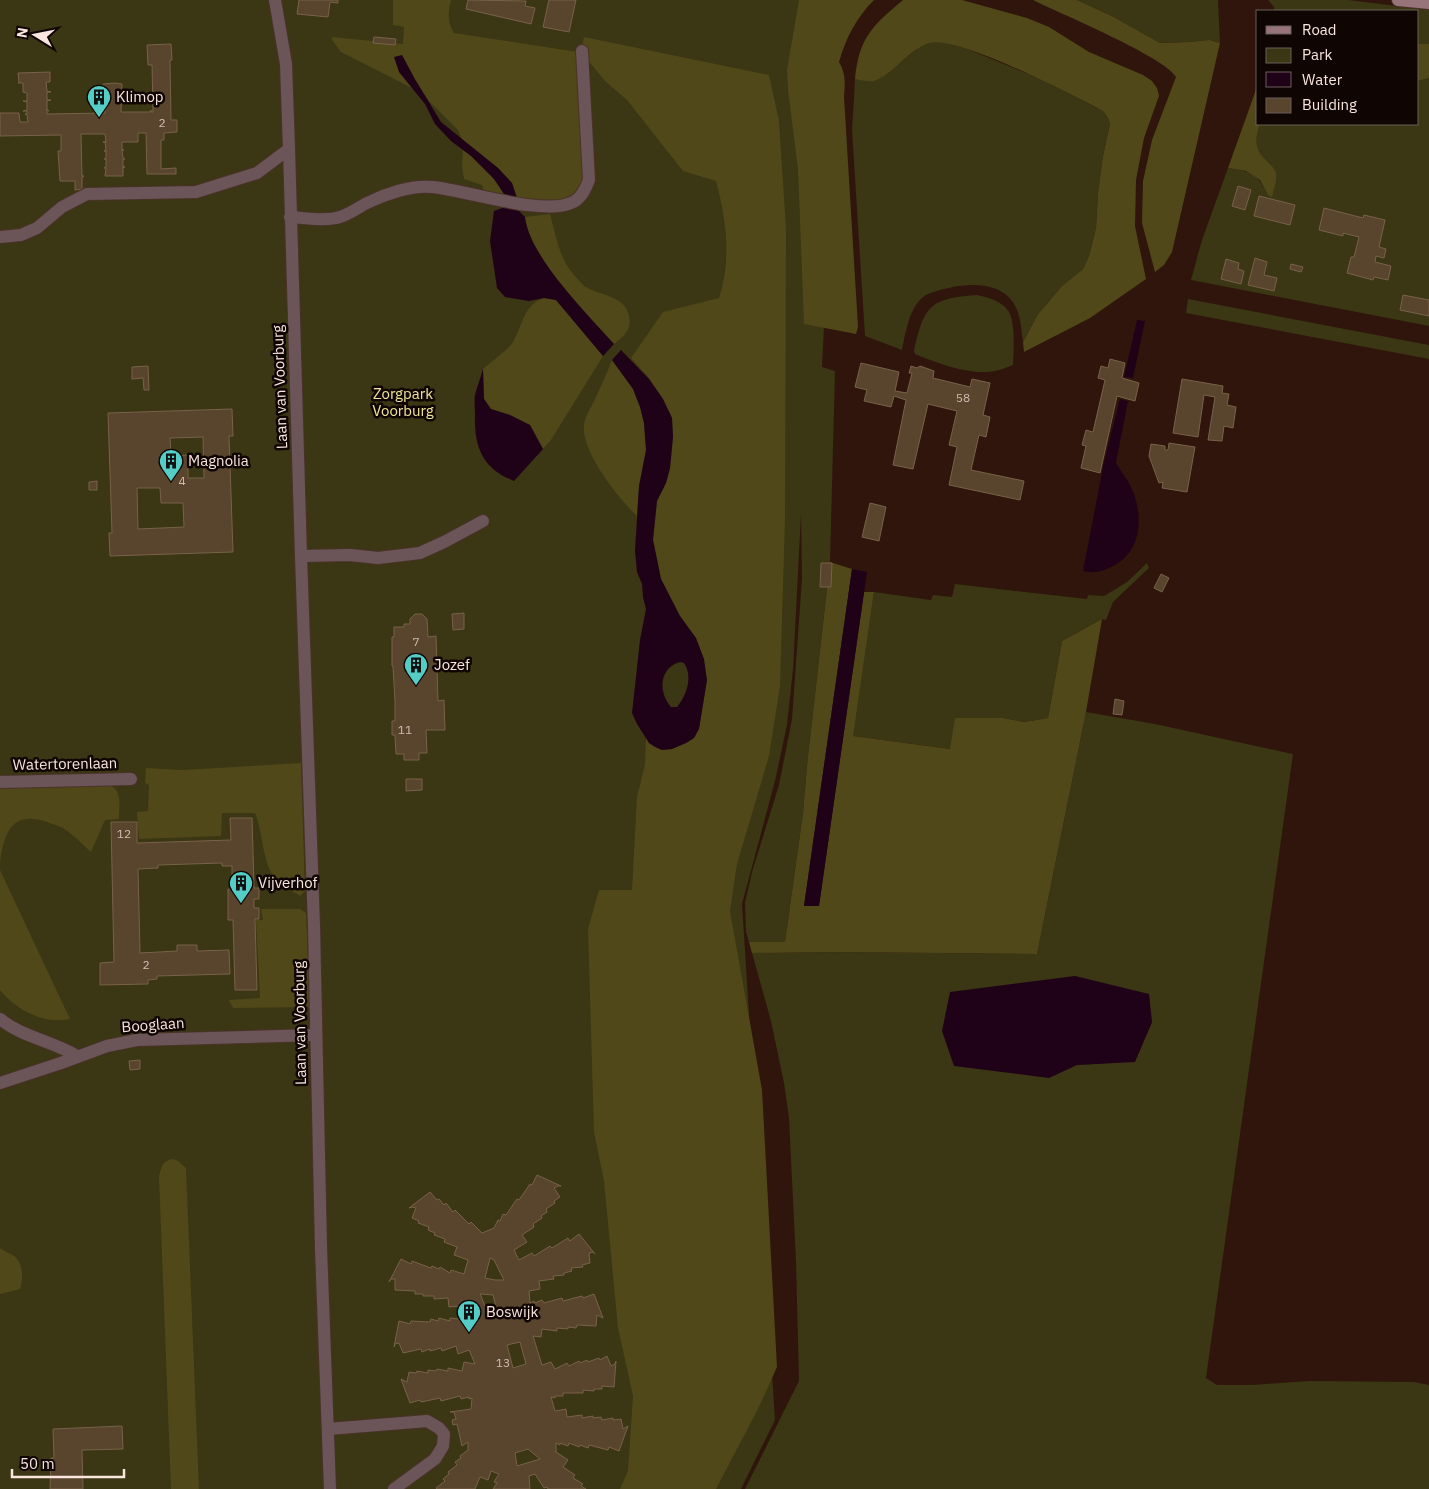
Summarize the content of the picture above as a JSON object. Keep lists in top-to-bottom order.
{
  "streets": {
    "street": ["Laan van Voorburg", "Watertorenlaan", "Booglaan"]
  },
  "crossings": [
    ["Laan van Voorburg", "Booglaan"]
  ],
  "parks": ["Zorgpark Voorburg"],
  "places": {
    "building": [
      "Klimop",
      "Magnolia",
      "Jozef",
      "Vijverhof",
      "Boswijk"
    ]
  },
  "house_numbers": [
    "2",
    "58",
    "4",
    "7",
    "11",
    "12",
    "2",
    "13"
  ],
  "legend": [
    "Road",
    "Park",
    "Water",
    "Building"
  ],
  "scale_bar": "50 m",
  "north": "left"
}
